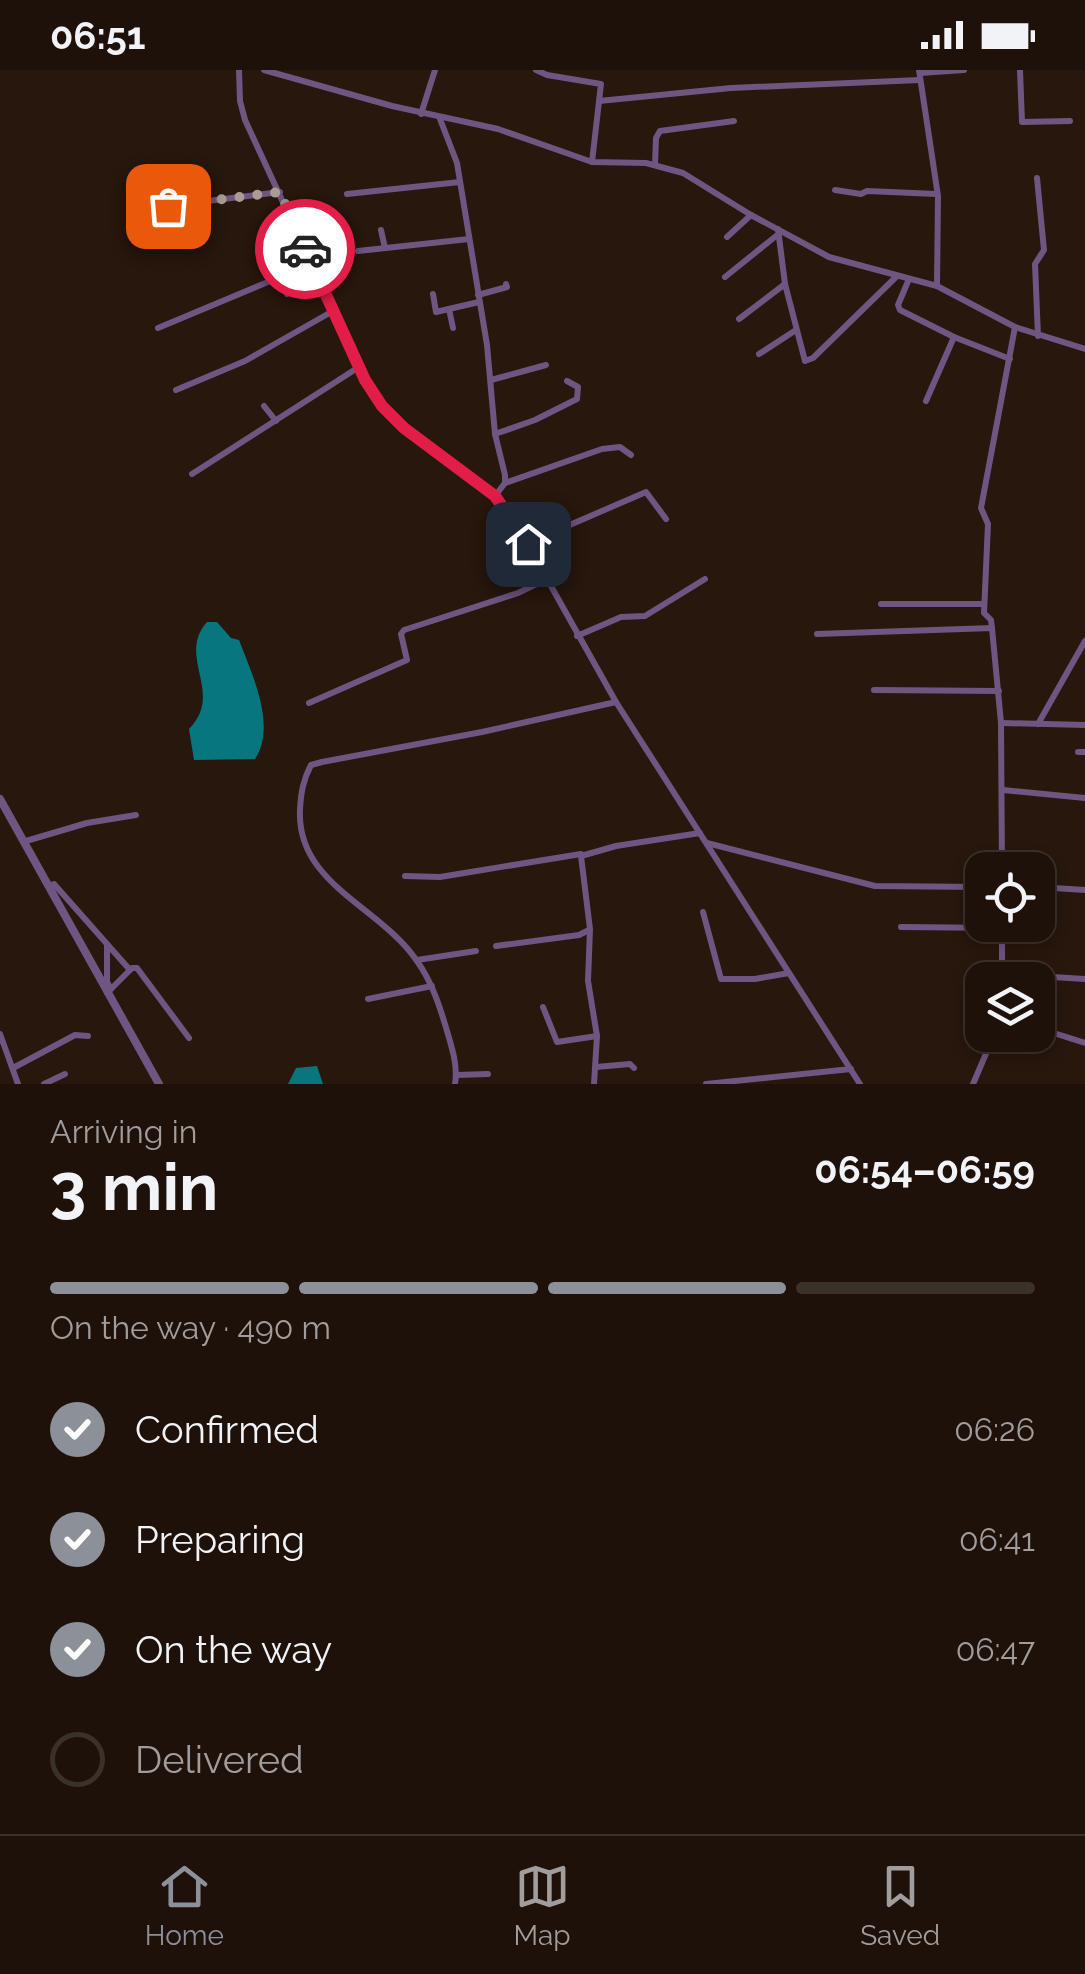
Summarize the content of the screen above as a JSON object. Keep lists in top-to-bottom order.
{
  "page": {
    "status": "06:51",
    "heading": ["3 min", "Arriving in", "06:54–06:59"],
    "bar": "On the way · 490 m",
    "list": [
      ["Confirmed", "06:26"],
      ["Preparing", "06:41"],
      ["On the way", "06:47"],
      "Delivered"
    ],
    "tabs": ["Home", "Map", "Saved"]
  }
}
